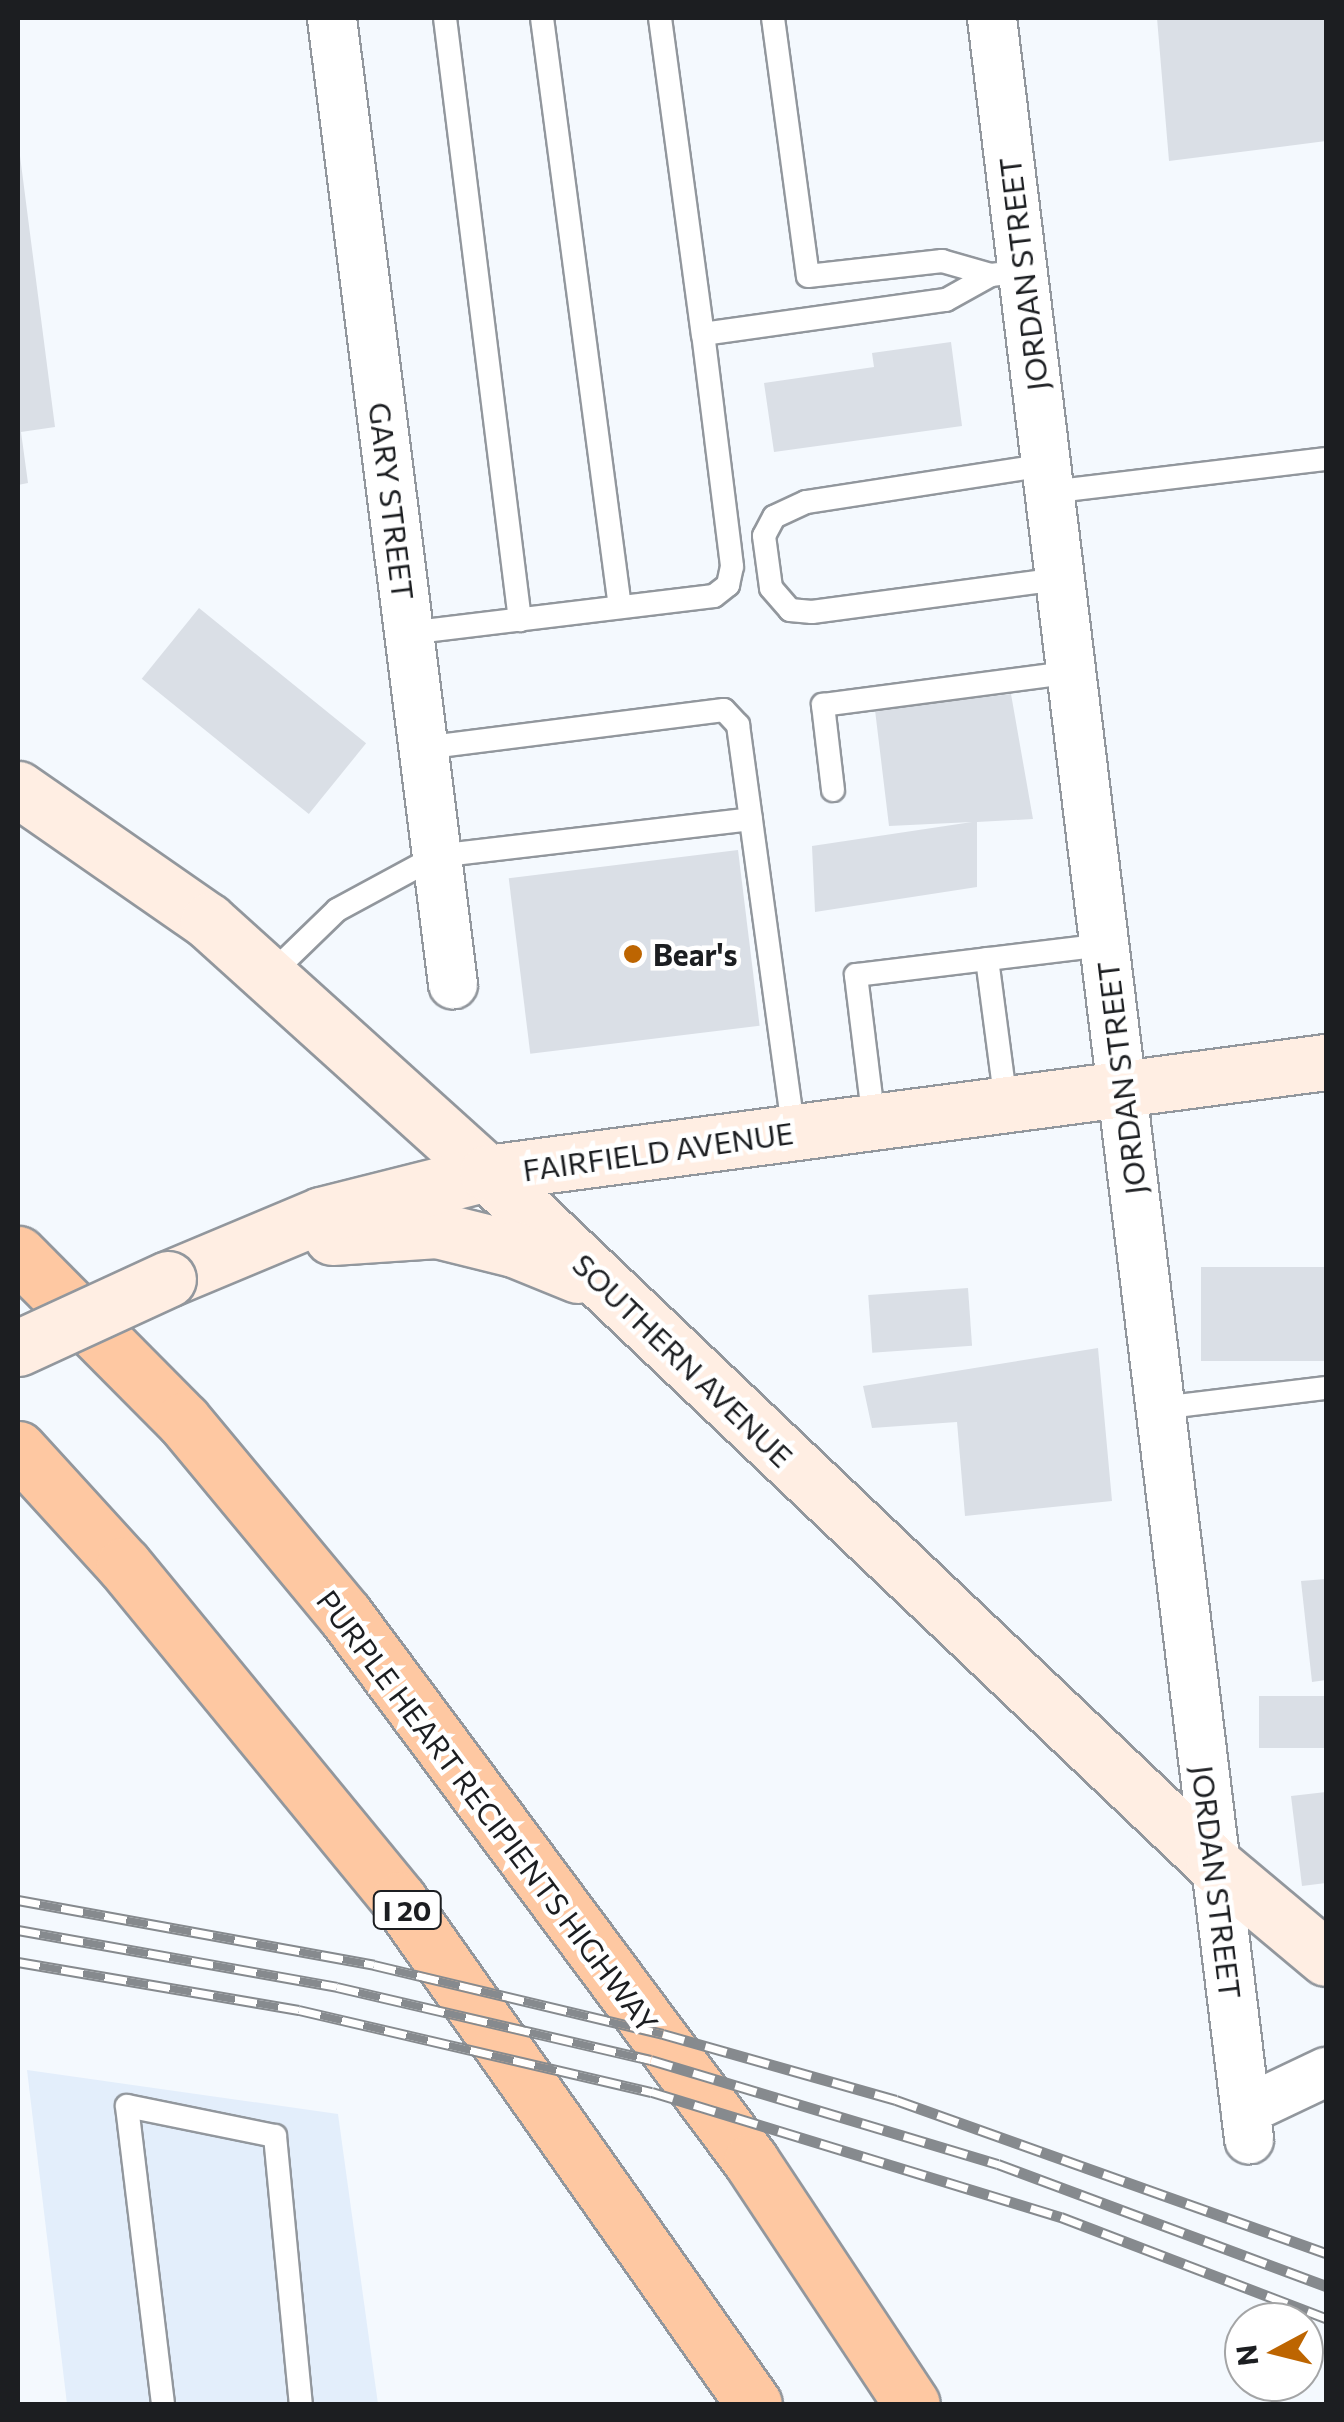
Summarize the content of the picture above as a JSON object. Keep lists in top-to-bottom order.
{
  "streets": {
    "highway": ["PURPLE HEART RECIPIENTS HIGHWAY", "I 20"],
    "street": [
      "JORDAN STREET",
      "GARY STREET",
      "FAIRFIELD AVENUE",
      "SOUTHERN AVENUE"
    ]
  },
  "crossings": [
    ["JORDAN STREET", "FAIRFIELD AVENUE"],
    ["JORDAN STREET", "SOUTHERN AVENUE"],
    ["FAIRFIELD AVENUE", "SOUTHERN AVENUE"]
  ],
  "places": ["Bear's"],
  "north": "left"
}
